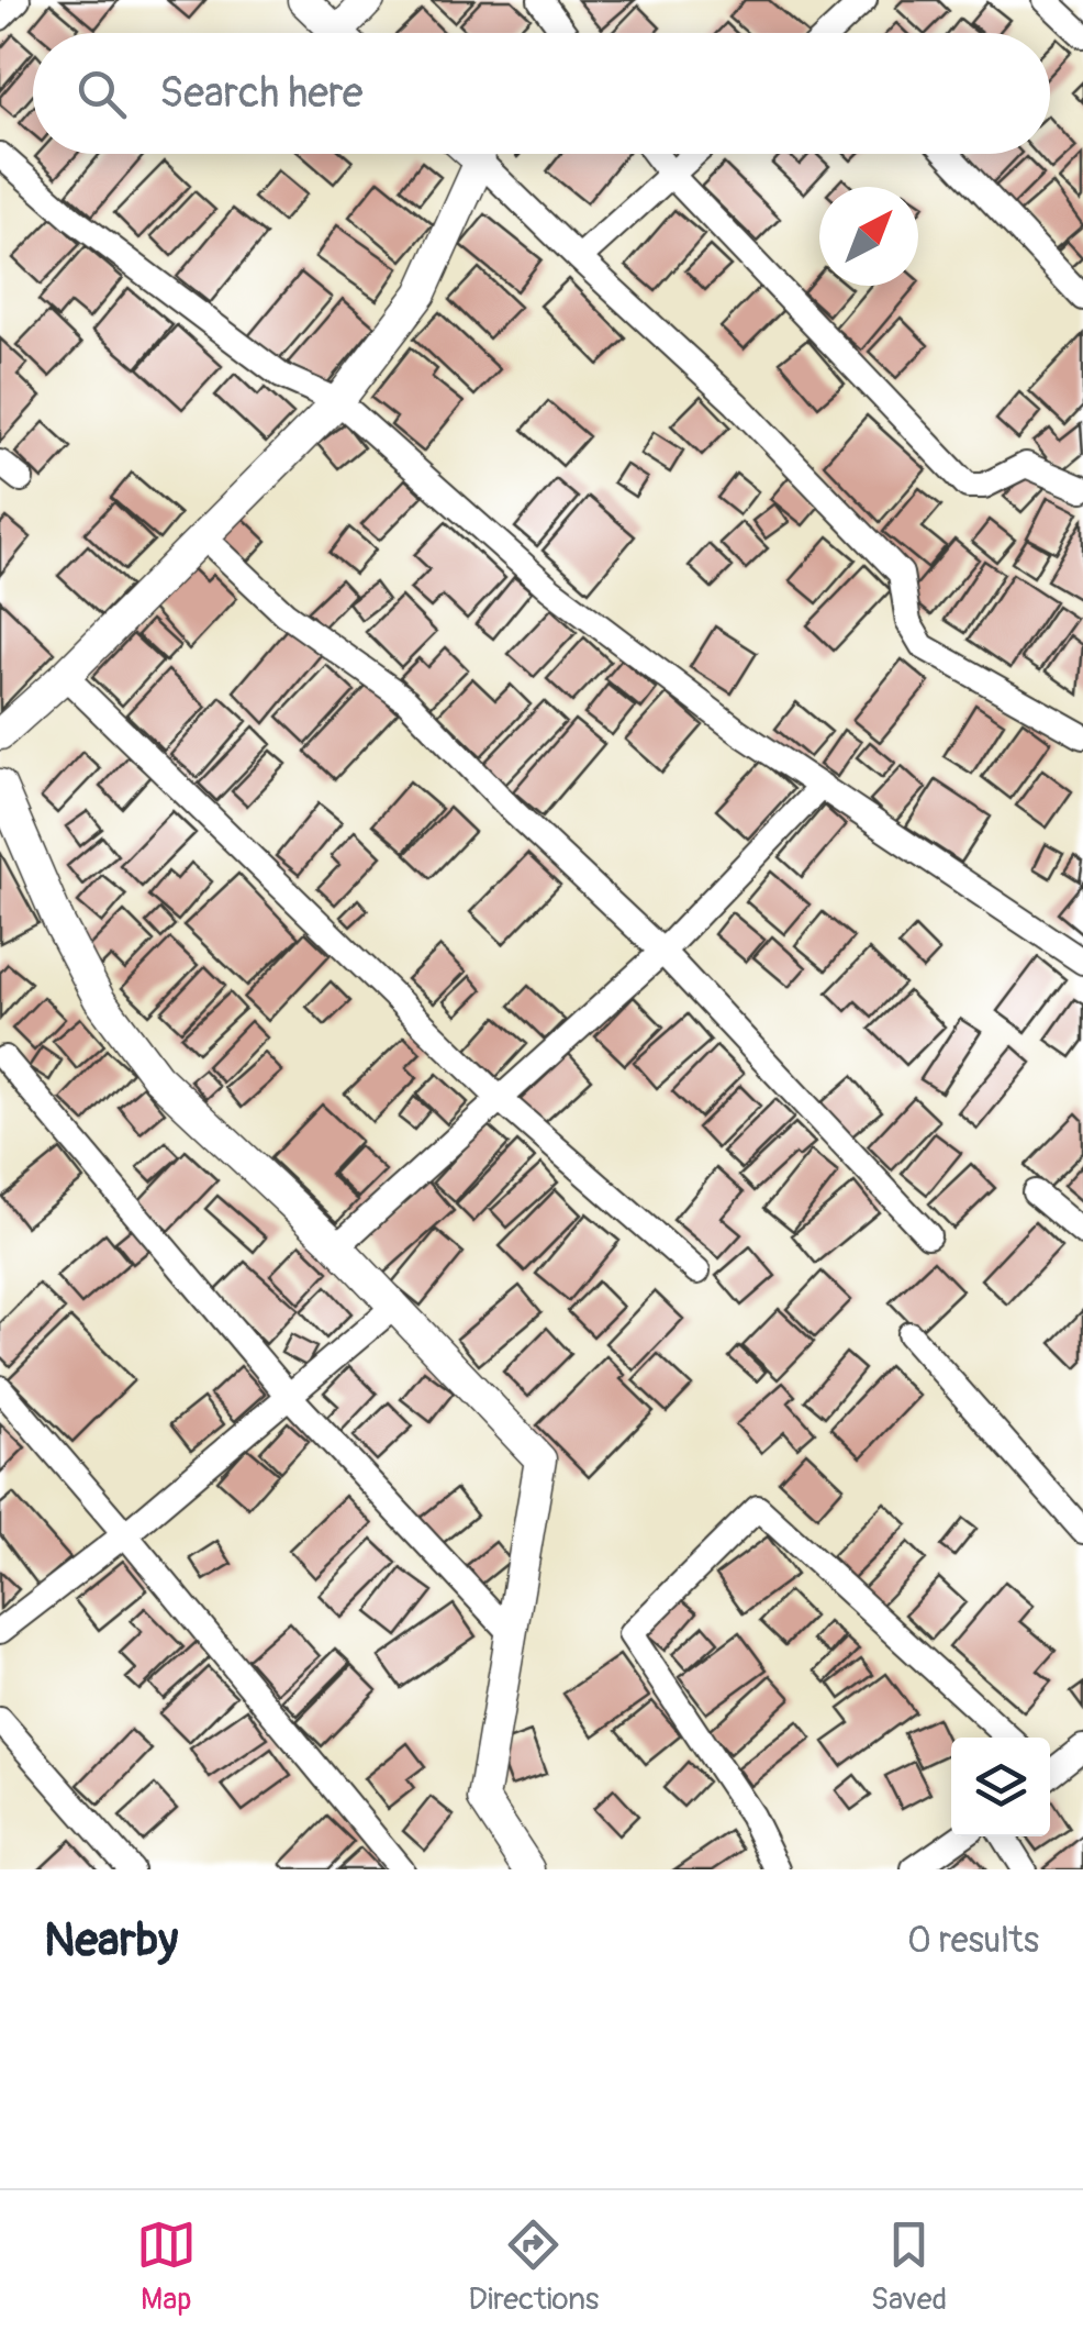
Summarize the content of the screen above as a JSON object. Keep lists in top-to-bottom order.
{
  "north": "top right",
  "page": {
    "search": "Search here",
    "heading": ["Nearby", "0 results"],
    "nav": ["Map", "Directions", "Saved"]
  }
}
